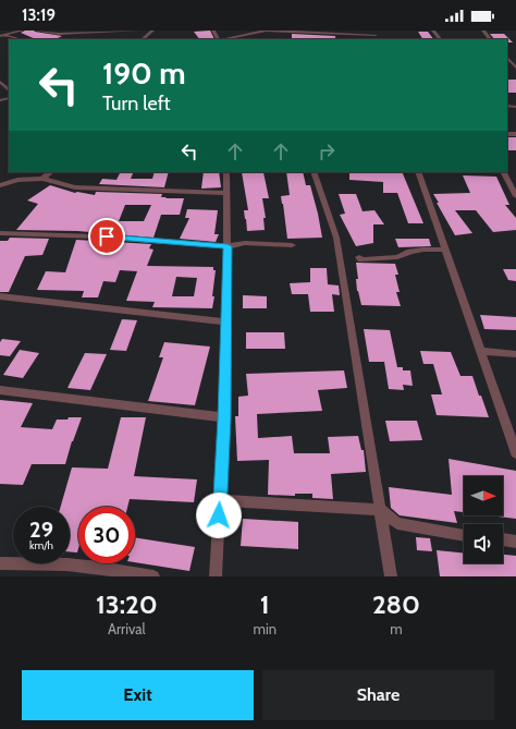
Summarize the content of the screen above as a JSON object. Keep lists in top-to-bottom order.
{
  "north": "right",
  "page": {
    "status": "13:19",
    "turn": ["190 m", "Turn left"],
    "speed": "29 km/h",
    "limit": "30",
    "eta": [
      "13:20",
      "Arrival",
      "1",
      "min",
      "280",
      "m"
    ],
    "buttons": ["Exit", "Share"]
  }
}
